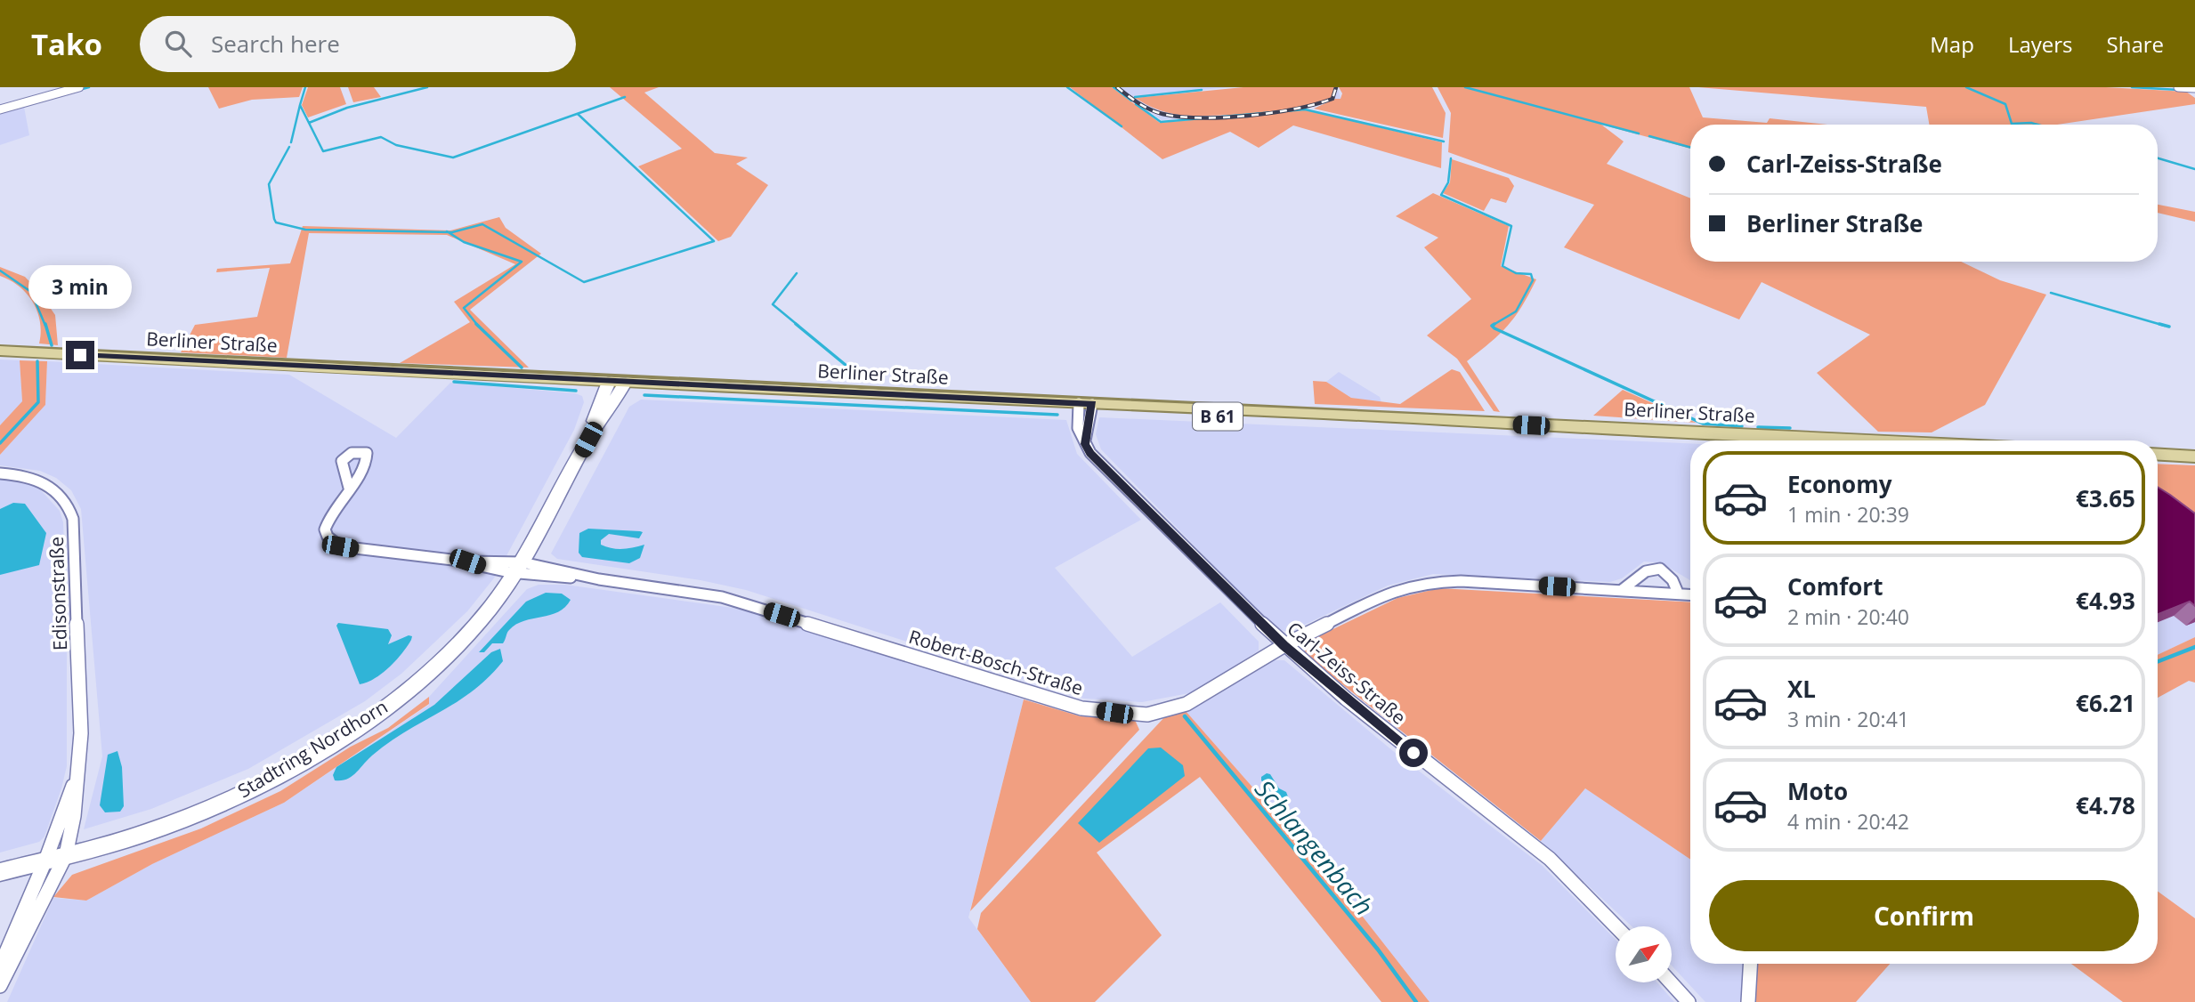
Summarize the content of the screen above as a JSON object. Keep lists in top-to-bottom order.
{
  "streets": {
    "main road": ["Berliner Straße", "B 61", "Stadtring Nordhorn"],
    "street": ["Edisonstraße", "Robert-Bosch-Straße", "Carl-Zeiss-Straße"]
  },
  "crossings": [
    ["Berliner Straße", "Carl-Zeiss-Straße"],
    ["Berliner Straße", "Stadtring Nordhorn"],
    ["Edisonstraße", "Stadtring Nordhorn"],
    ["Robert-Bosch-Straße", "Carl-Zeiss-Straße"],
    ["Robert-Bosch-Straße", "Stadtring Nordhorn"]
  ],
  "water": ["Schlangenbach"],
  "north": "top right",
  "page": {
    "header": "Tako",
    "search": "Search here",
    "nav": ["Map", "Layers", "Share"],
    "banner": ["Carl-Zeiss-Straße", "Berliner Straße"],
    "bubble": "3 min",
    "list": [
      {
        "name": "Economy",
        "note": "1 min · 20:39",
        "value": "€3.65"
      },
      {
        "name": "Comfort",
        "note": "2 min · 20:40",
        "value": "€4.93"
      },
      {
        "name": "XL",
        "note": "3 min · 20:41",
        "value": "€6.21"
      },
      {
        "name": "Moto",
        "note": "4 min · 20:42",
        "value": "€4.78"
      }
    ],
    "buttons": "Confirm"
  }
}
